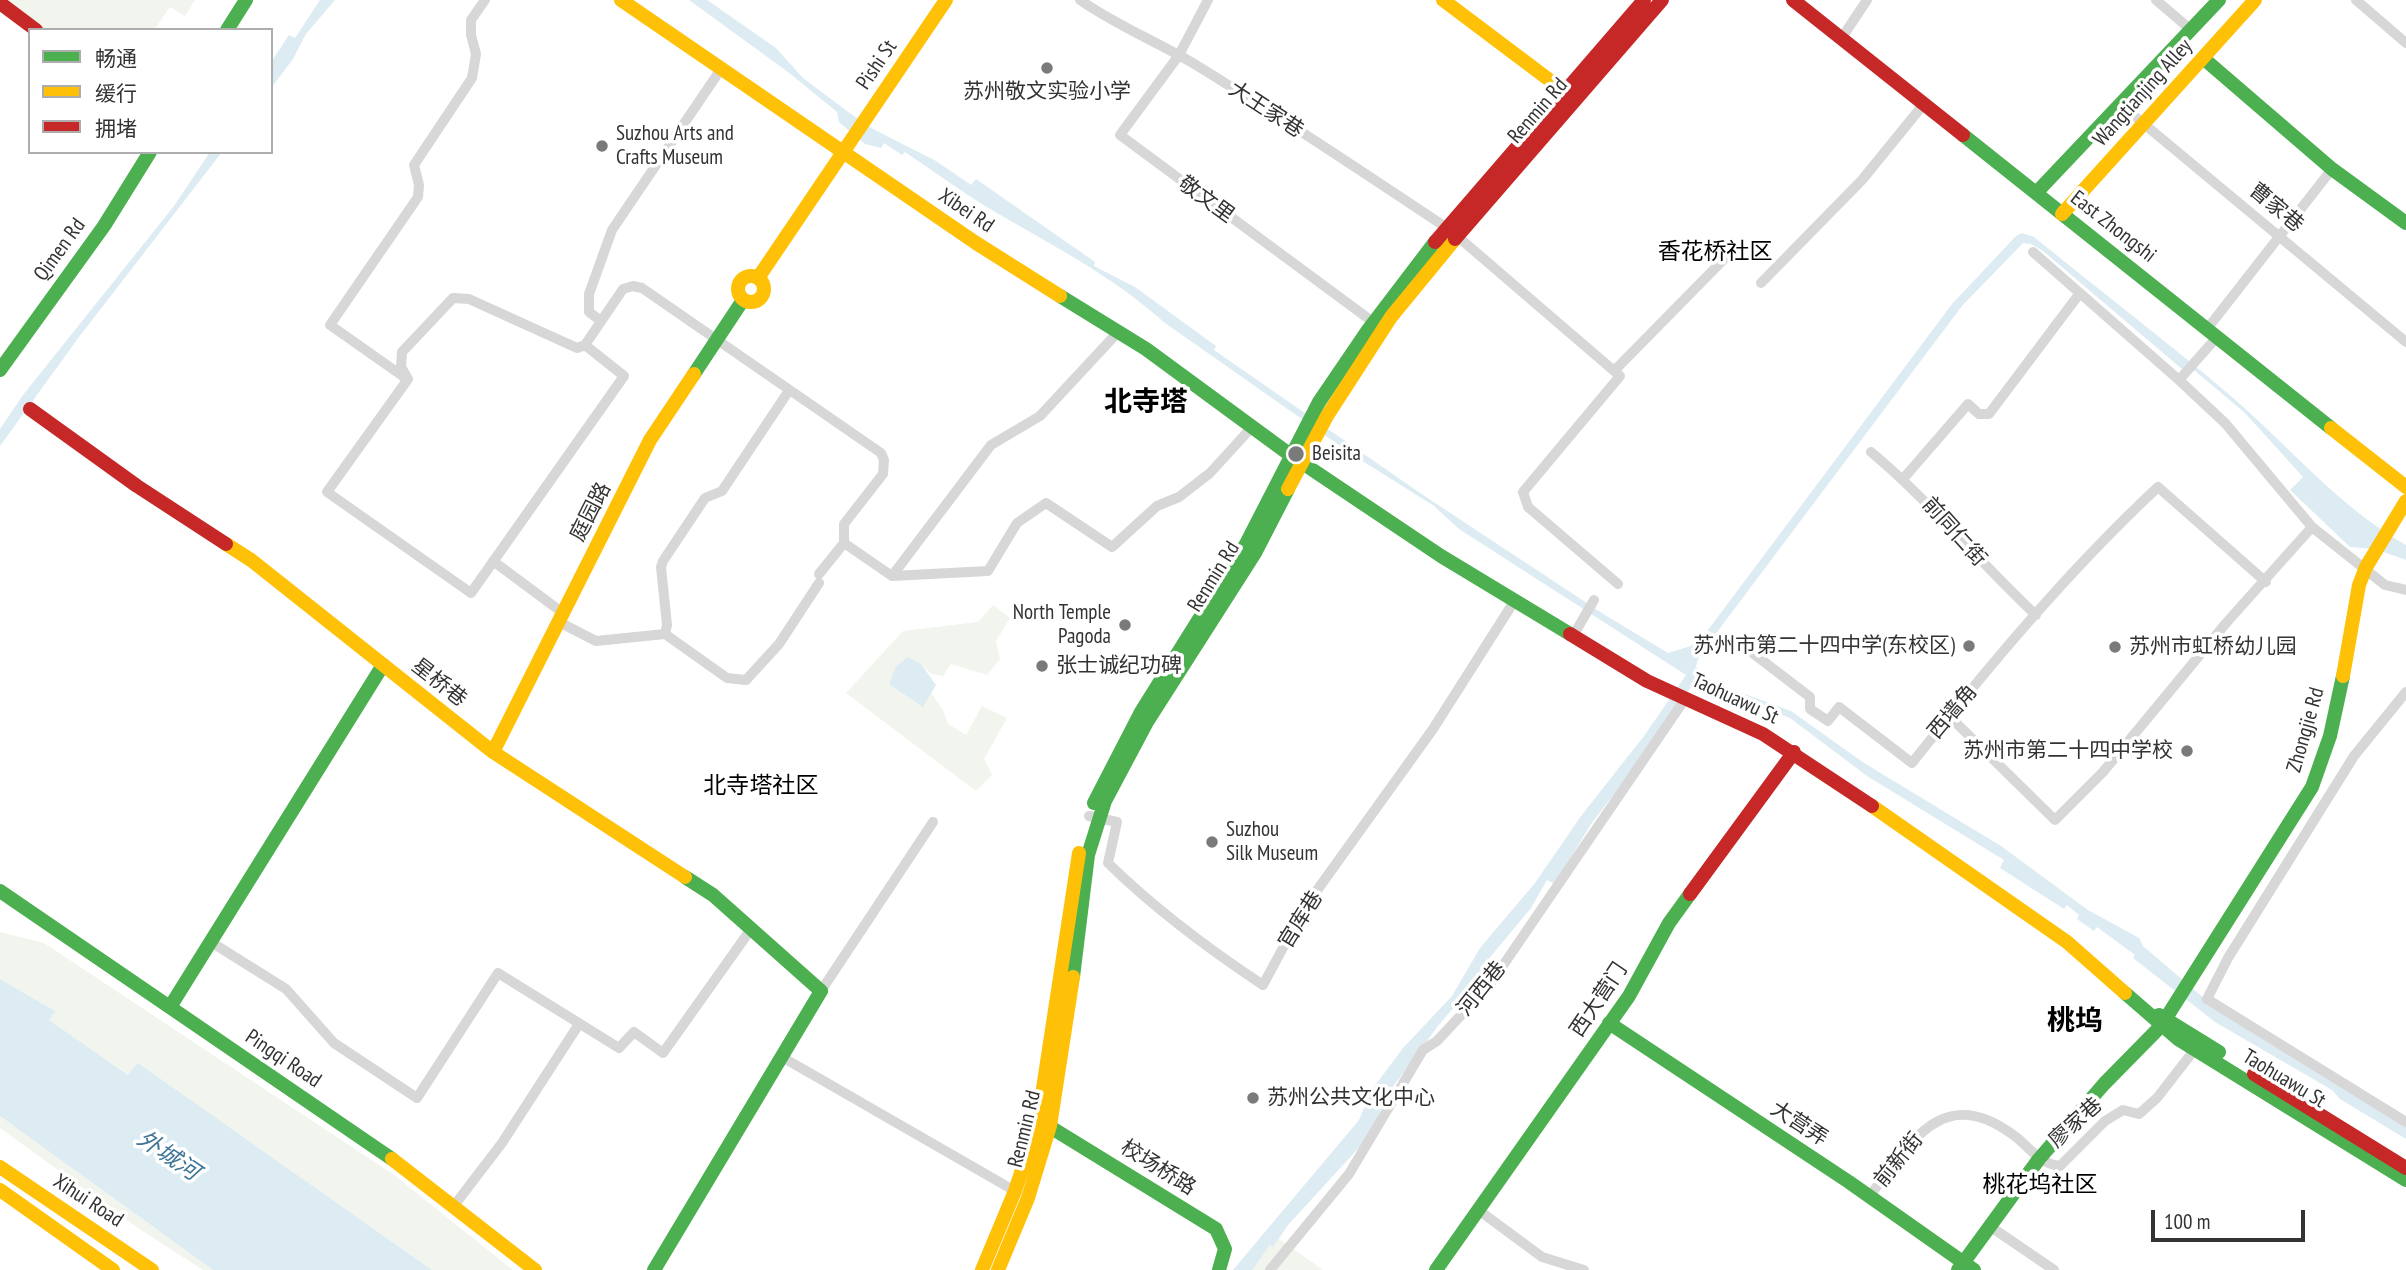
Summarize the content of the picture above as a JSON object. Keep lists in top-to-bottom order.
{
  "streets": {
    "main road": [
      "Pishi St",
      "Wangtianjing Alley",
      "Renmin Rd",
      "Xibei Rd",
      "East Zhongshi",
      "Qimen Rd",
      "庭园路",
      "星桥巷",
      "Taohuawu St",
      "Zhongjie Rd",
      "西大营门",
      "Pingqi Road",
      "廖家巷",
      "大营弄",
      "校场桥路",
      "Xihui Road"
    ],
    "street": [
      "大王家巷",
      "敬文里",
      "曹家巷",
      "前同仁街",
      "西墙角",
      "官库巷",
      "河西巷",
      "前新街"
    ]
  },
  "crossings": [
    ["Pishi St", "Xibei Rd"],
    ["Pishi St", "庭园路"],
    ["Wangtianjing Alley", "曹家巷"],
    ["Wangtianjing Alley", "East Zhongshi"],
    ["大王家巷", "Renmin Rd"],
    ["大王家巷", "敬文里"],
    ["Renmin Rd", "敬文里"],
    ["Renmin Rd", "Xibei Rd"],
    ["Renmin Rd", "Taohuawu St"],
    ["Renmin Rd", "官库巷"],
    ["Renmin Rd", "校场桥路"],
    ["Xibei Rd", "庭园路"],
    ["Xibei Rd", "Taohuawu St"],
    ["庭园路", "星桥巷"],
    ["前同仁街", "西墙角"],
    ["Taohuawu St", "Zhongjie Rd"],
    ["Taohuawu St", "官库巷"],
    ["Taohuawu St", "河西巷"],
    ["Taohuawu St", "西大营门"],
    ["Taohuawu St", "廖家巷"],
    ["Zhongjie Rd", "廖家巷"],
    ["西大营门", "大营弄"],
    ["廖家巷", "大营弄"],
    ["廖家巷", "前新街"],
    ["大营弄", "前新街"]
  ],
  "districts": [
    "香花桥社区",
    "北寺塔",
    "北寺塔社区",
    "桃坞",
    "桃花坞社区"
  ],
  "water": ["外城河"],
  "places": [
    "苏州敬文实验小学",
    "Suzhou Arts and Crafts Museum",
    "Beisita",
    "North Temple Pagoda",
    "苏州市第二十四中学(东校区)",
    "苏州市虹桥幼儿园",
    "张士诚纪功碑",
    "苏州市第二十四中学校",
    "Suzhou Silk Museum",
    "苏州公共文化中心"
  ],
  "legend": ["畅通", "缓行", "拥堵"],
  "scale_bar": "100 m"
}
